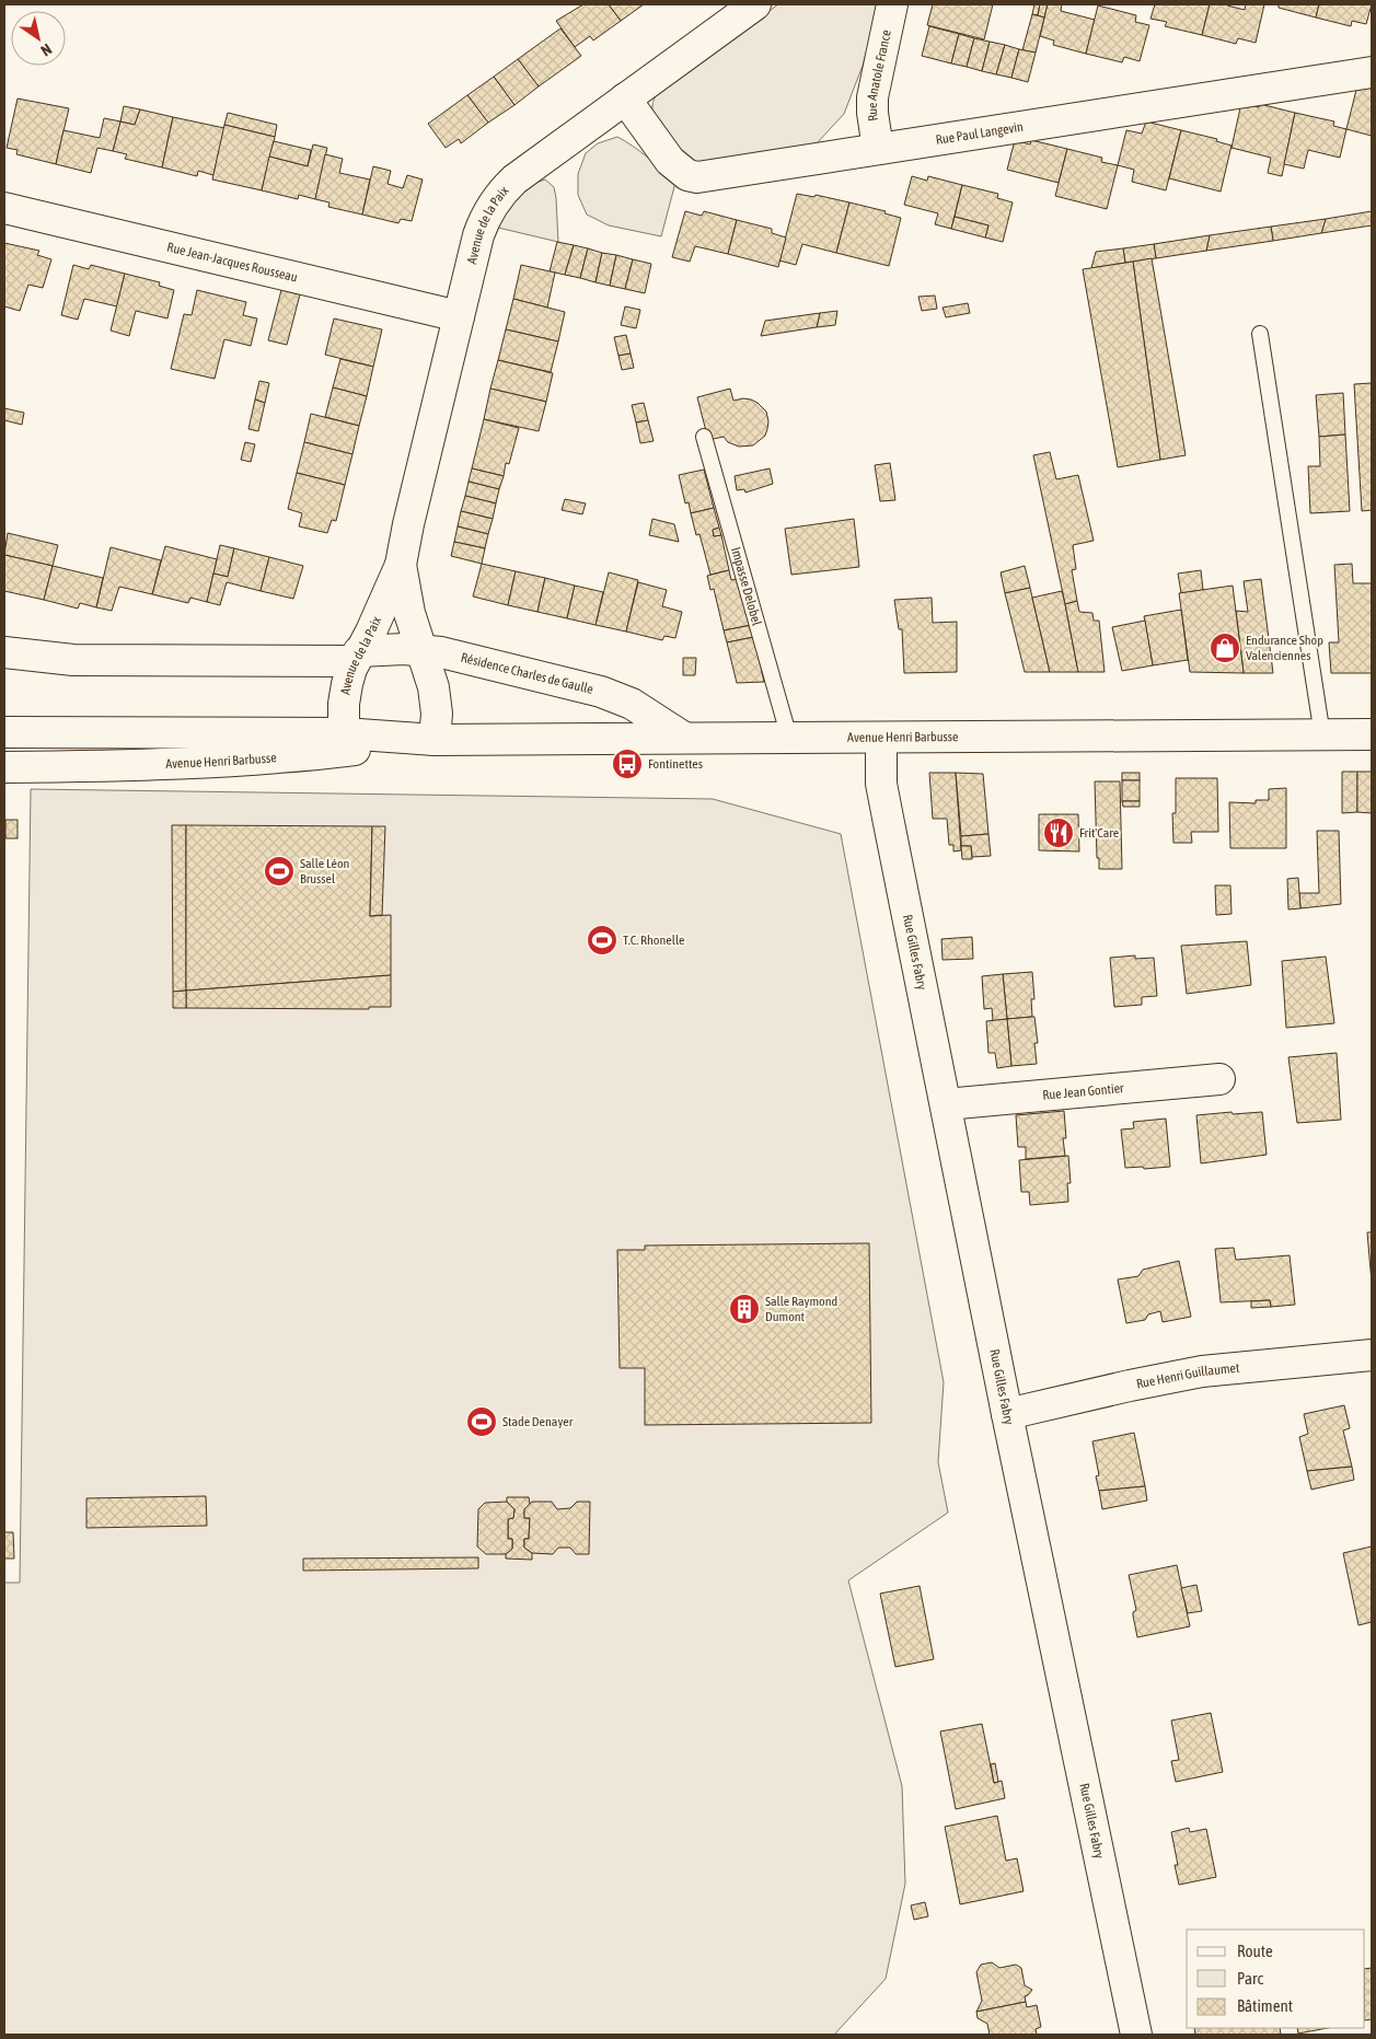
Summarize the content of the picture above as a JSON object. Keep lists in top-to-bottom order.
{
  "streets": {
    "street": [
      "Rue Anatole France",
      "Rue Paul Langevin",
      "Avenue de la Paix",
      "Rue Jean-Jacques Rousseau",
      "Résidence Charles de Gaulle",
      "Avenue Henri Barbusse",
      "Rue Gilles Fabry",
      "Rue Jean Gontier",
      "Rue Henri Guillaumet"
    ],
    "lane": ["Impasse Delobel"]
  },
  "crossings": [
    ["Rue Anatole France", "Rue Paul Langevin"],
    ["Rue Paul Langevin", "Avenue de la Paix"],
    ["Avenue de la Paix", "Rue Jean-Jacques Rousseau"],
    ["Avenue de la Paix", "Résidence Charles de Gaulle"],
    ["Avenue de la Paix", "Avenue Henri Barbusse"],
    ["Impasse Delobel", "Avenue Henri Barbusse"],
    ["Résidence Charles de Gaulle", "Avenue Henri Barbusse"],
    ["Avenue Henri Barbusse", "Rue Gilles Fabry"],
    ["Rue Gilles Fabry", "Rue Jean Gontier"],
    ["Rue Gilles Fabry", "Rue Henri Guillaumet"]
  ],
  "places": {
    "shop": ["Endurance Shop Valenciennes"],
    "bus stop": ["Fontinettes"],
    "restaurant": ["Frit'Care"],
    "sports": ["Salle Léon Brussel", "T.C. Rhonelle", "Stade Denayer"],
    "building": ["Salle Raymond Dumont"]
  },
  "legend": ["Route", "Parc", "Bâtiment"],
  "north": "bottom right"
}
